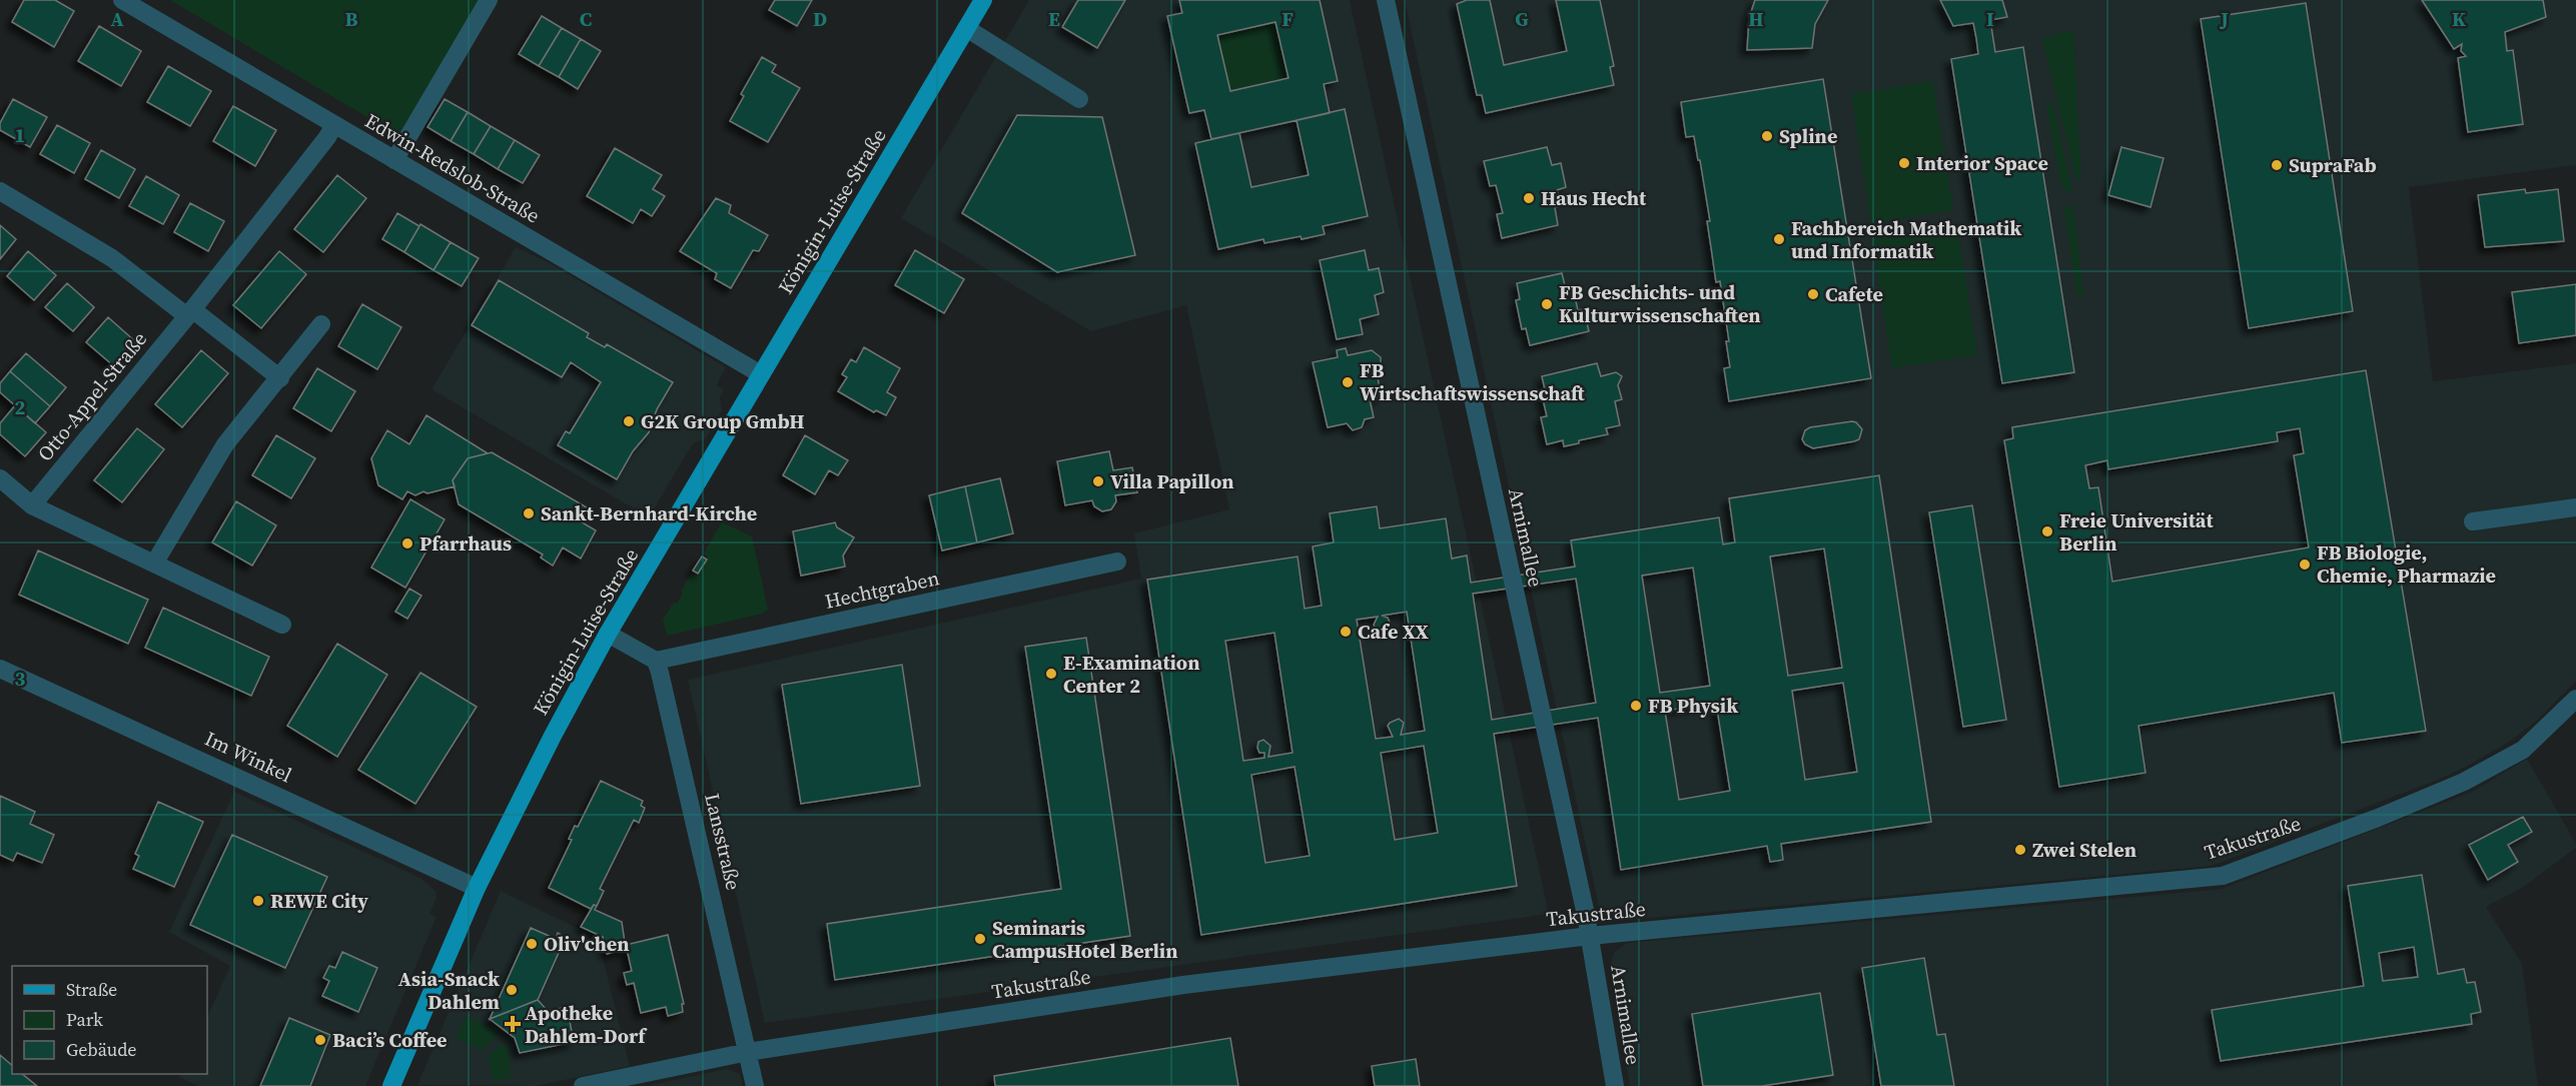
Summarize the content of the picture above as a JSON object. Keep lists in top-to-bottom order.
{
  "streets": {
    "main road": ["Königin-Luise-Straße"],
    "street": [
      "Edwin-Redslob-Straße",
      "Otto-Appel-Straße",
      "Arnimallee",
      "Hechtgraben",
      "Im Winkel",
      "Takustraße",
      "Lansstraße"
    ]
  },
  "crossings": [
    ["Edwin-Redslob-Straße", "Königin-Luise-Straße"],
    ["Edwin-Redslob-Straße", "Otto-Appel-Straße"],
    ["Königin-Luise-Straße", "Im Winkel"],
    ["Arnimallee", "Takustraße"],
    ["Hechtgraben", "Lansstraße"],
    ["Takustraße", "Lansstraße"]
  ],
  "places": {
    "other": [
      "Spline",
      "Interior Space",
      "SupraFab",
      "Haus Hecht",
      "Fachbereich Mathematik und Informatik",
      "Cafete",
      "FB Geschichts- und Kulturwissenschaften",
      "FB Wirtschaftswissenschaft",
      "G2K Group GmbH",
      "Villa Papillon",
      "Sankt-Bernhard-Kirche",
      "Freie Universität Berlin",
      "Pfarrhaus",
      "FB Biologie, Chemie, Pharmazie",
      "Cafe XX",
      "E-Examination Center 2",
      "FB Physik",
      "Zwei Stelen",
      "REWE City",
      "Seminaris CampusHotel Berlin",
      "Oliv'chen",
      "Asia-Snack Dahlem",
      "Baci’s Coffee"
    ],
    "health": ["Apotheke Dahlem-Dorf"]
  },
  "legend": ["Straße", "Park", "Gebäude"],
  "grid": {
    "columns": [
      "A",
      "B",
      "C",
      "D",
      "E",
      "F",
      "G",
      "H",
      "I",
      "J",
      "K"
    ],
    "rows": ["1", "2", "3"]
  }
}
